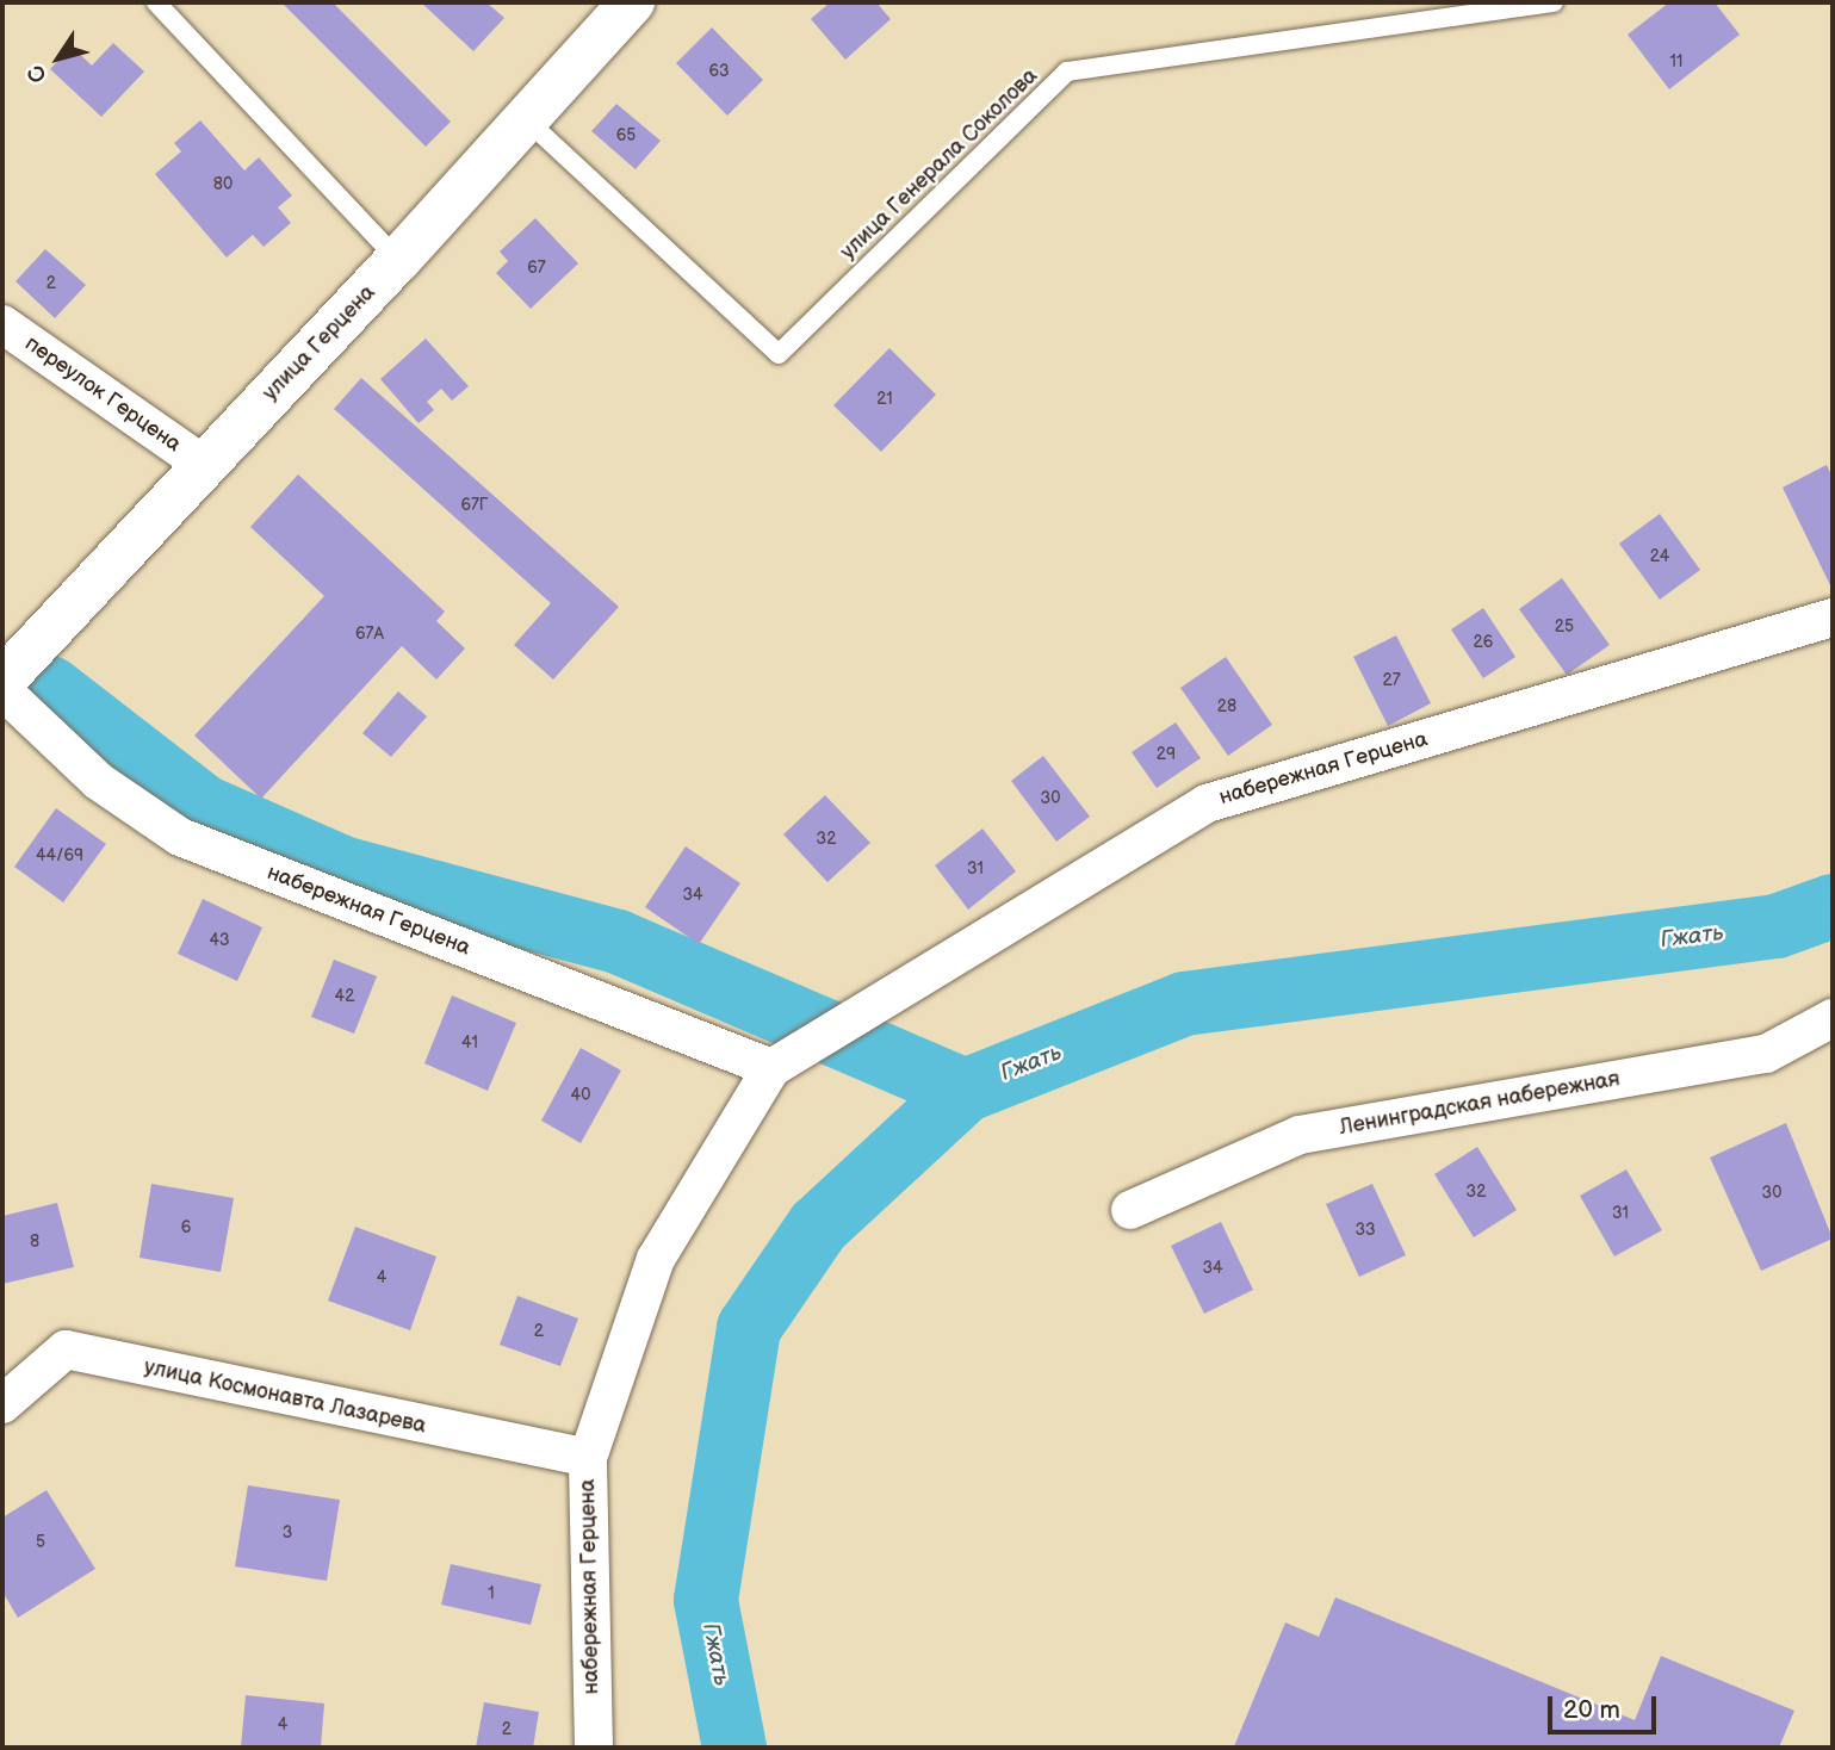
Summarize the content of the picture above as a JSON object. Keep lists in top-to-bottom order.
{
  "streets": {
    "street": [
      "улица Герцена",
      "переулок Герцена",
      "набережная Герцена",
      "Ленинградская набережная",
      "улица Космонавта Лазарева"
    ],
    "lane": ["улица Генерала Соколова"]
  },
  "crossings": [
    ["улица Генерала Соколова", "улица Герцена"],
    ["улица Герцена", "переулок Герцена"],
    ["набережная Герцена", "улица Космонавта Лазарева"]
  ],
  "water": ["Гжать"],
  "house_numbers": [
    "11",
    "63",
    "65",
    "80",
    "67",
    "2",
    "21",
    "67Г",
    "24",
    "25",
    "67А",
    "26",
    "27",
    "28",
    "29",
    "30",
    "32",
    "44/69",
    "31",
    "34",
    "43",
    "42",
    "41",
    "40",
    "32",
    "30",
    "31",
    "6",
    "33",
    "8",
    "34",
    "4",
    "2",
    "3",
    "5",
    "1",
    "4",
    "2"
  ],
  "scale_bar": "20 m",
  "north": "bottom left"
}
